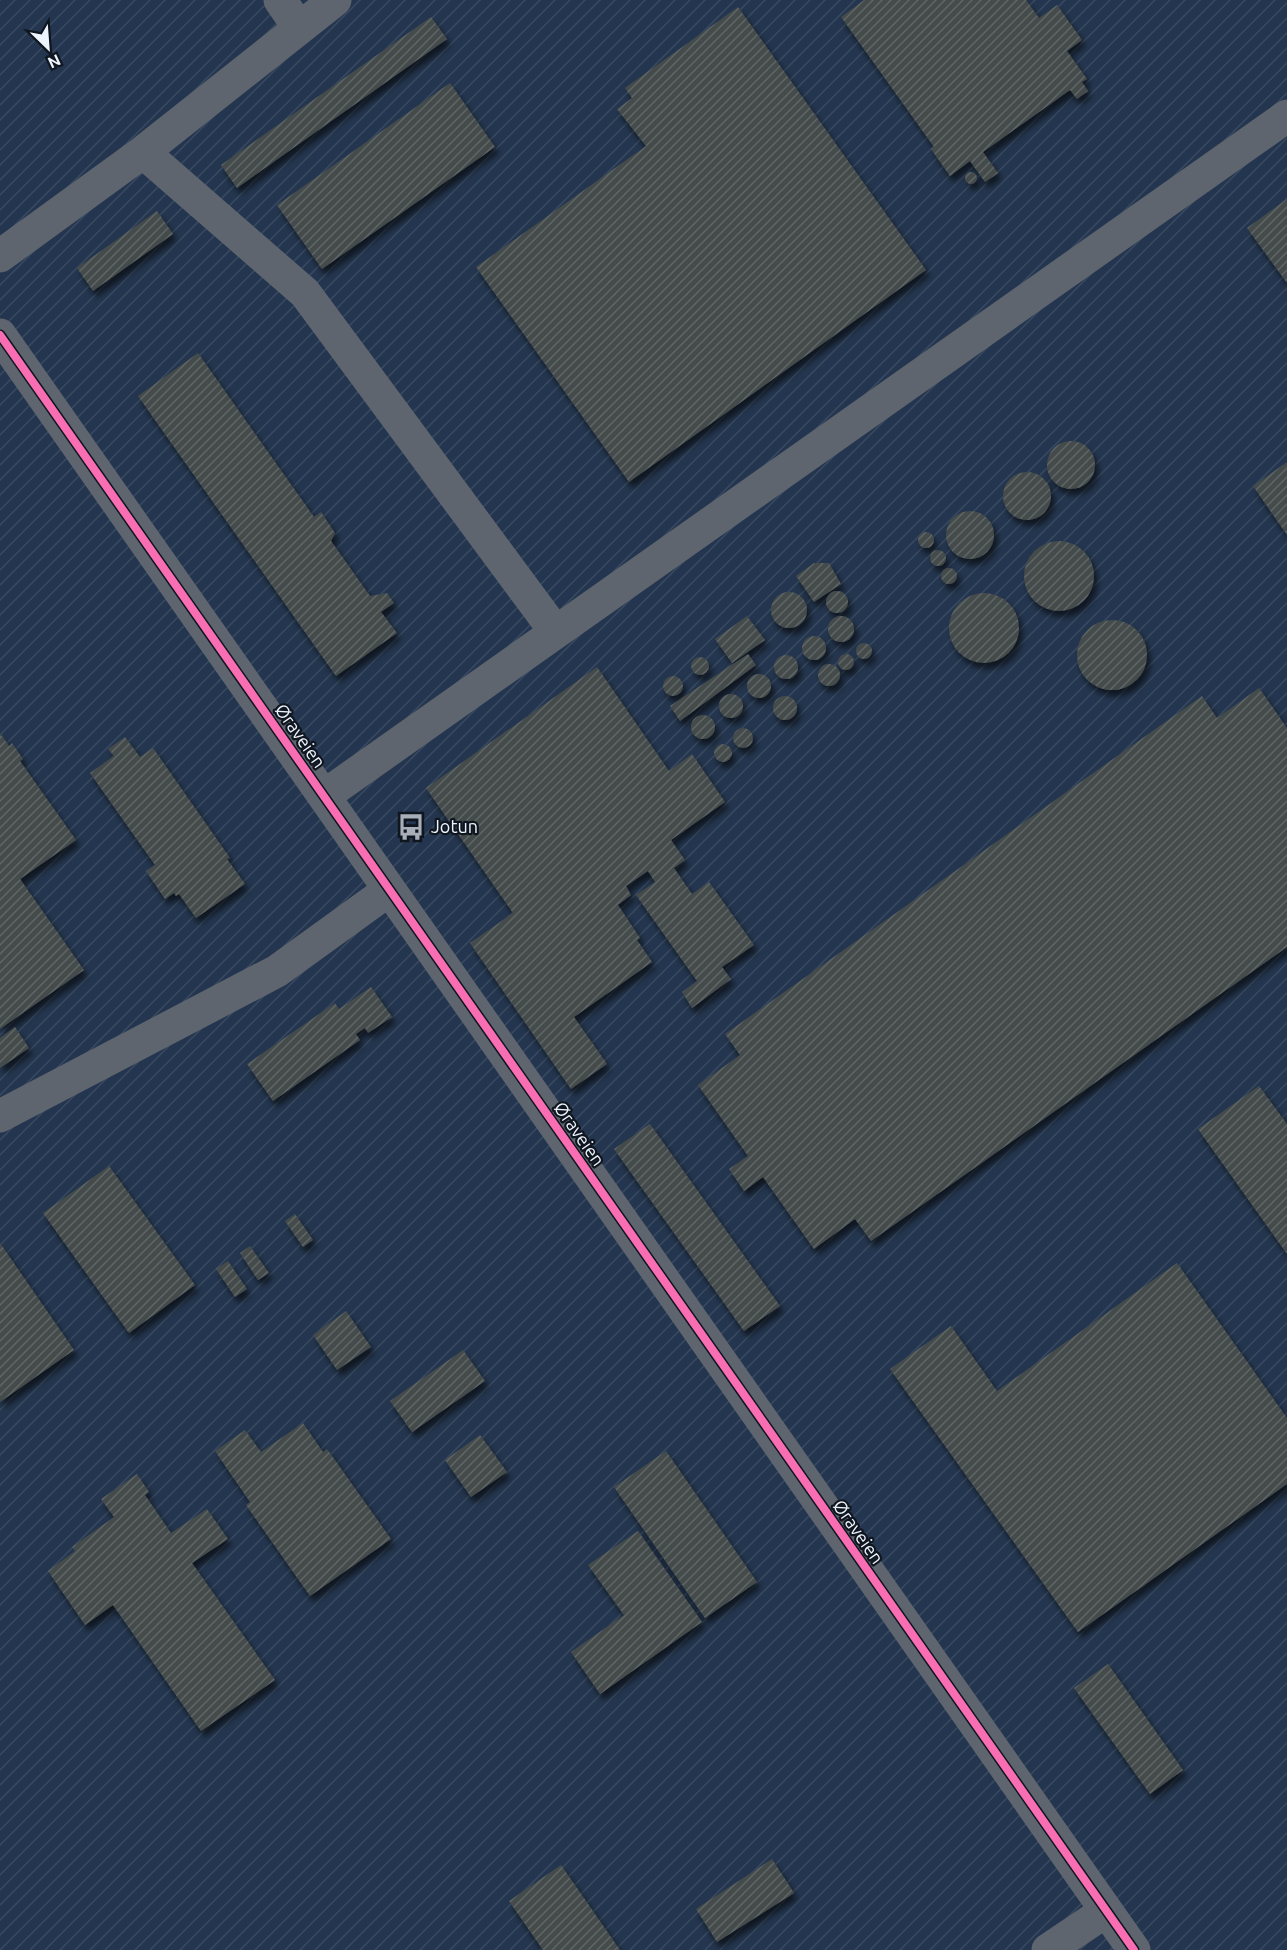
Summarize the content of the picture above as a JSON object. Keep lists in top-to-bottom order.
{
  "streets": {
    "street": ["Øraveien"]
  },
  "places": {
    "bus stop": ["Jotun"]
  },
  "north": "bottom right"
}
